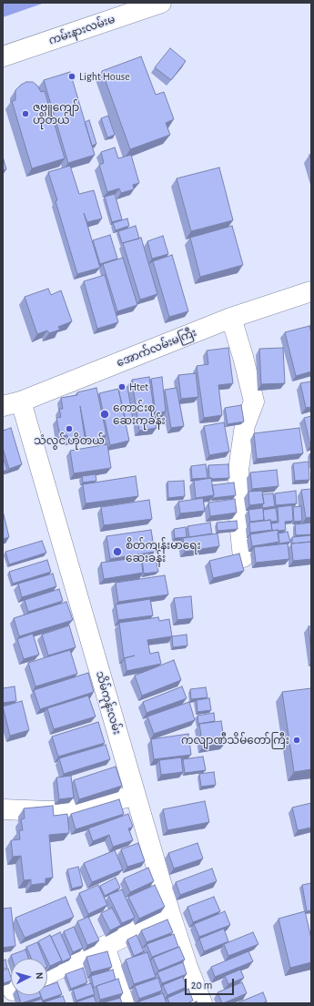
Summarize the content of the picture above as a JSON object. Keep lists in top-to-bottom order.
{
  "streets": {
    "street": ["ကမ်းနားလမ်းမ", "အောက်လမ်းမကြီး", "သိမ်ကုန်းလမ်း"]
  },
  "crossings": [
    ["အောက်လမ်းမကြီး", "သိမ်ကုန်းလမ်း"]
  ],
  "places": [
    "Light House",
    "ဇဗ္မူကျော် ဟိုတယ်",
    "Htet",
    "ကောင်းစု ဆေးကုခန်း",
    "သံလွင် ဟိုတယ်",
    "စိတ်ကျန်းမာရေး ဆေးခန်း",
    "ကလျာဏီသိမ်တော်ကြီး"
  ],
  "scale_bar": "20 m",
  "north": "right"
}
